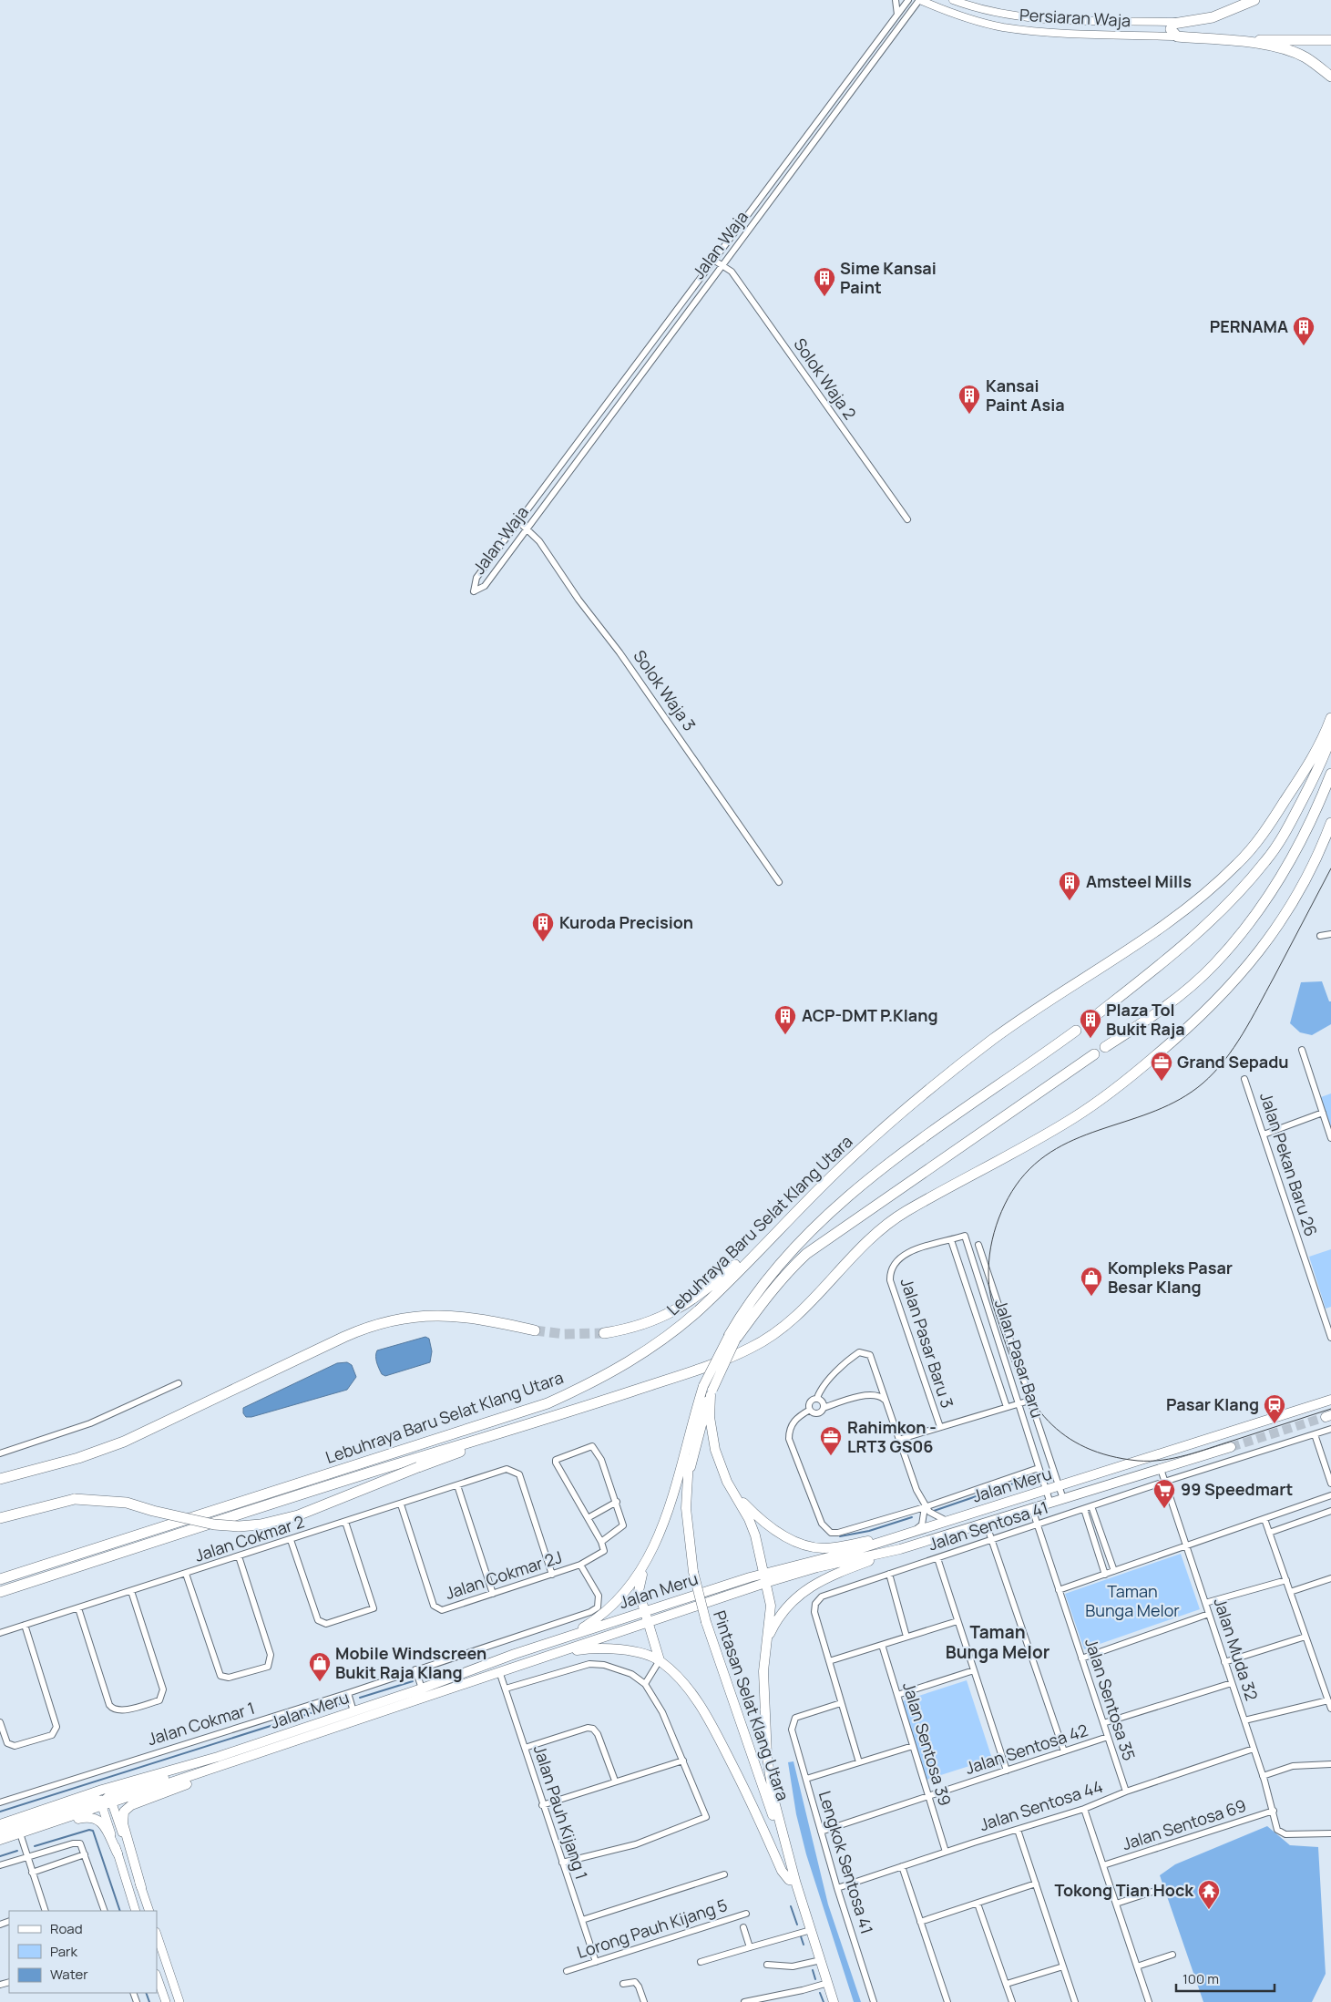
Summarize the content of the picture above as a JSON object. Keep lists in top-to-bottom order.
{
  "streets": {
    "highway": ["Lebuhraya Baru Selat Klang Utara", "Jalan Meru", "Pintasan Selat Klang Utara"],
    "street": [
      "Persiaran Waja",
      "Jalan Waja",
      "Solok Waja 2",
      "Solok Waja 3",
      "Jalan Pekan Baru 26",
      "Jalan Pasar Baru 3",
      "Jalan Pasar Baru",
      "Jalan Sentosa 41",
      "Jalan Cokmar 2",
      "Jalan Cokmar 2J",
      "Jalan Muda 32",
      "Jalan Sentosa 35",
      "Jalan Cokmar 1",
      "Jalan Sentosa 39",
      "Jalan Sentosa 42",
      "Jalan Sentosa 44",
      "Jalan Pauh Kijang 1",
      "Jalan Sentosa 69",
      "Lengkok Sentosa 41",
      "Lorong Pauh Kijang 5"
    ]
  },
  "crossings": [
    ["Persiaran Waja", "Jalan Waja"],
    ["Jalan Waja", "Solok Waja 2"],
    ["Jalan Waja", "Solok Waja 3"],
    ["Jalan Pasar Baru 3", "Jalan Pasar Baru"],
    ["Jalan Pasar Baru", "Jalan Meru"],
    ["Jalan Meru", "Jalan Muda 32"],
    ["Jalan Meru", "Jalan Sentosa 35"],
    ["Jalan Meru", "Jalan Pauh Kijang 1"],
    ["Jalan Sentosa 41", "Jalan Muda 32"],
    ["Jalan Sentosa 41", "Jalan Sentosa 35"],
    ["Jalan Sentosa 41", "Lengkok Sentosa 41"],
    ["Jalan Cokmar 2", "Jalan Cokmar 2J"],
    ["Jalan Cokmar 2J", "Jalan Cokmar 1"],
    ["Jalan Muda 32", "Jalan Sentosa 44"],
    ["Jalan Muda 32", "Jalan Sentosa 69"],
    ["Jalan Sentosa 35", "Jalan Sentosa 42"],
    ["Jalan Sentosa 35", "Jalan Sentosa 44"],
    ["Jalan Sentosa 39", "Jalan Sentosa 42"],
    ["Jalan Sentosa 39", "Jalan Sentosa 44"],
    ["Jalan Sentosa 42", "Lengkok Sentosa 41"],
    ["Jalan Sentosa 44", "Lengkok Sentosa 41"],
    ["Jalan Pauh Kijang 1", "Lorong Pauh Kijang 5"]
  ],
  "districts": ["Taman Bunga Melor"],
  "parks": ["Taman Bunga Melor"],
  "places": {
    "building": [
      "Sime Kansai Paint",
      "PERNAMA",
      "Kansai Paint Asia",
      "Amsteel Mills",
      "Kuroda Precision",
      "ACP-DMT P.Klang",
      "Plaza Tol Bukit Raja"
    ],
    "office": ["Grand Sepadu", "Rahimkon - LRT3 GS06"],
    "shop": ["Kompleks Pasar Besar Klang", "Mobile Windscreen Bukit Raja Klang"],
    "station": ["Pasar Klang"],
    "supermarket": ["99 Speedmart"],
    "temple": ["Tokong Tian Hock"]
  },
  "legend": ["Road", "Park", "Water"],
  "scale_bar": "100 m"
}
